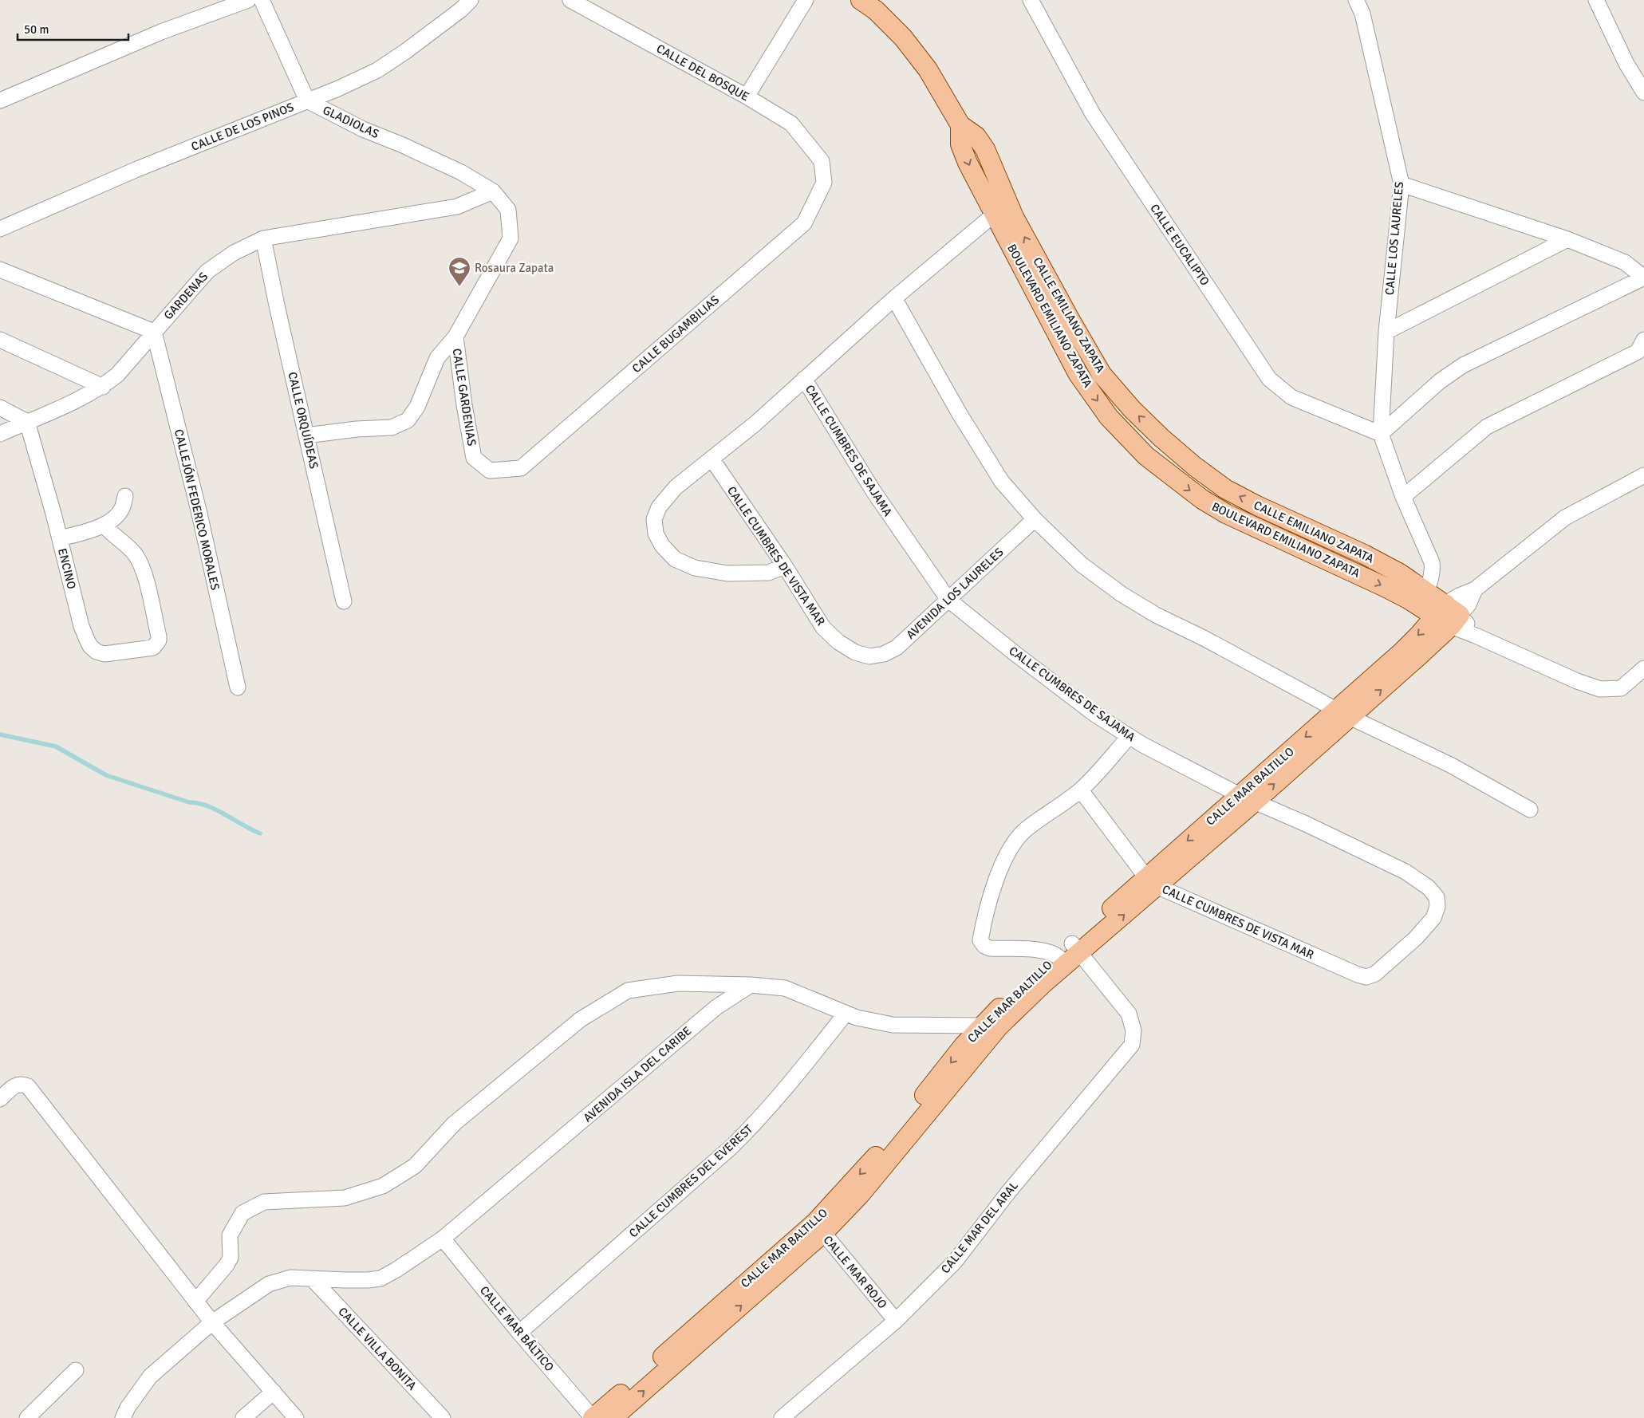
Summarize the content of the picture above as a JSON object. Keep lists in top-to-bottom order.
{
  "streets": {
    "main road": ["CALLE EMILIANO ZAPATA", "CALLE MAR BALTILLO"],
    "street": [
      "CALLE DEL BOSQUE",
      "GLADIOLAS",
      "CALLE DE LOS PINOS",
      "CALLE LOS LAURELES",
      "CALLE EUCALIPTO",
      "GARDENAS",
      "CALLE BUGAMBILIAS",
      "CALLE GARDENIAS",
      "CALLE ORQUÍDEAS",
      "CALLE CUMBRES DE SAJAMA",
      "CALLEJÓN FEDERICO MORALES",
      "CALLE CUMBRES DE VISTA MAR",
      "ENCINO",
      "AVENIDA LOS LAURELES",
      "AVENIDA ISLA DEL CARIBE",
      "CALLE CUMBRES DEL EVEREST",
      "CALLE MAR DEL ARAL",
      "CALLE MAR ROJO",
      "CALLE MAR BÁLTICO",
      "CALLE VILLA BONITA"
    ]
  },
  "crossings": [
    ["CALLE DEL BOSQUE", "CALLE BUGAMBILIAS"],
    ["GLADIOLAS", "CALLE DE LOS PINOS"],
    ["GLADIOLAS", "GARDENAS"],
    ["GLADIOLAS", "CALLE GARDENIAS"],
    ["CALLE LOS LAURELES", "CALLE EUCALIPTO"],
    ["GARDENAS", "CALLE GARDENIAS"],
    ["GARDENAS", "CALLE ORQUÍDEAS"],
    ["GARDENAS", "CALLEJÓN FEDERICO MORALES"],
    ["GARDENAS", "ENCINO"],
    ["CALLE EMILIANO ZAPATA", "CALLE MAR BALTILLO"],
    ["CALLE BUGAMBILIAS", "CALLE GARDENIAS"],
    ["CALLE CUMBRES DE SAJAMA", "CALLE CUMBRES DE VISTA MAR"],
    ["CALLE CUMBRES DE SAJAMA", "AVENIDA LOS LAURELES"],
    ["CALLE CUMBRES DE SAJAMA", "CALLE MAR BALTILLO"],
    ["CALLE CUMBRES DE VISTA MAR", "AVENIDA LOS LAURELES"],
    ["CALLE CUMBRES DE VISTA MAR", "CALLE MAR BALTILLO"],
    ["CALLE MAR BALTILLO", "CALLE MAR DEL ARAL"],
    ["CALLE MAR BALTILLO", "CALLE MAR ROJO"],
    ["CALLE MAR BALTILLO", "CALLE MAR BÁLTICO"],
    ["AVENIDA ISLA DEL CARIBE", "CALLE MAR BÁLTICO"],
    ["AVENIDA ISLA DEL CARIBE", "CALLE VILLA BONITA"],
    ["CALLE CUMBRES DEL EVEREST", "CALLE MAR BÁLTICO"],
    ["CALLE MAR DEL ARAL", "CALLE MAR ROJO"]
  ],
  "places": {
    "school or university": ["Rosaura Zapata"]
  },
  "scale_bar": "50 m"
}
